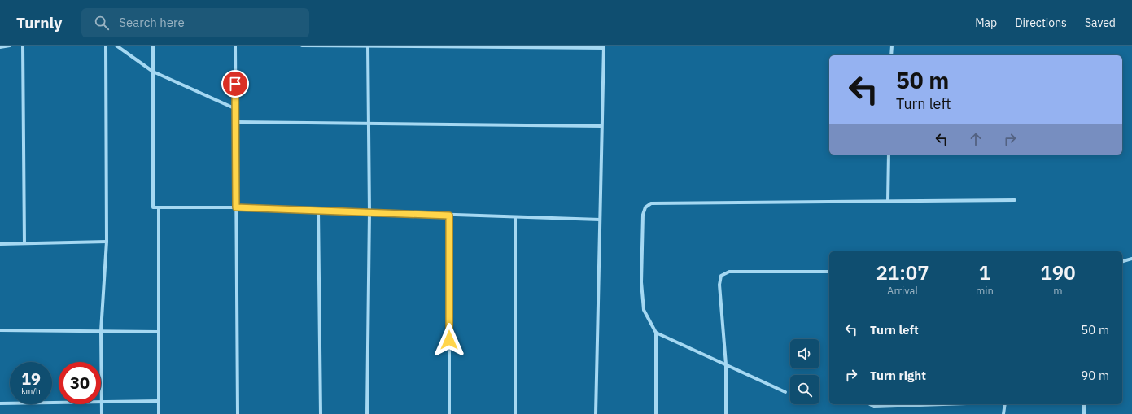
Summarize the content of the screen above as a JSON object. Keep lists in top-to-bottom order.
{
  "page": {
    "header": "Turnly",
    "search": "Search here",
    "nav": ["Map", "Directions", "Saved"],
    "turn": ["50 m", "Turn left"],
    "eta": [
      "21:07",
      "Arrival",
      "1",
      "min",
      "190",
      "m"
    ],
    "list": [
      {
        "name": "Turn left",
        "value": "50 m"
      },
      {
        "name": "Turn right",
        "value": "90 m"
      }
    ],
    "speed": "19 km/h",
    "limit": "30"
  }
}
